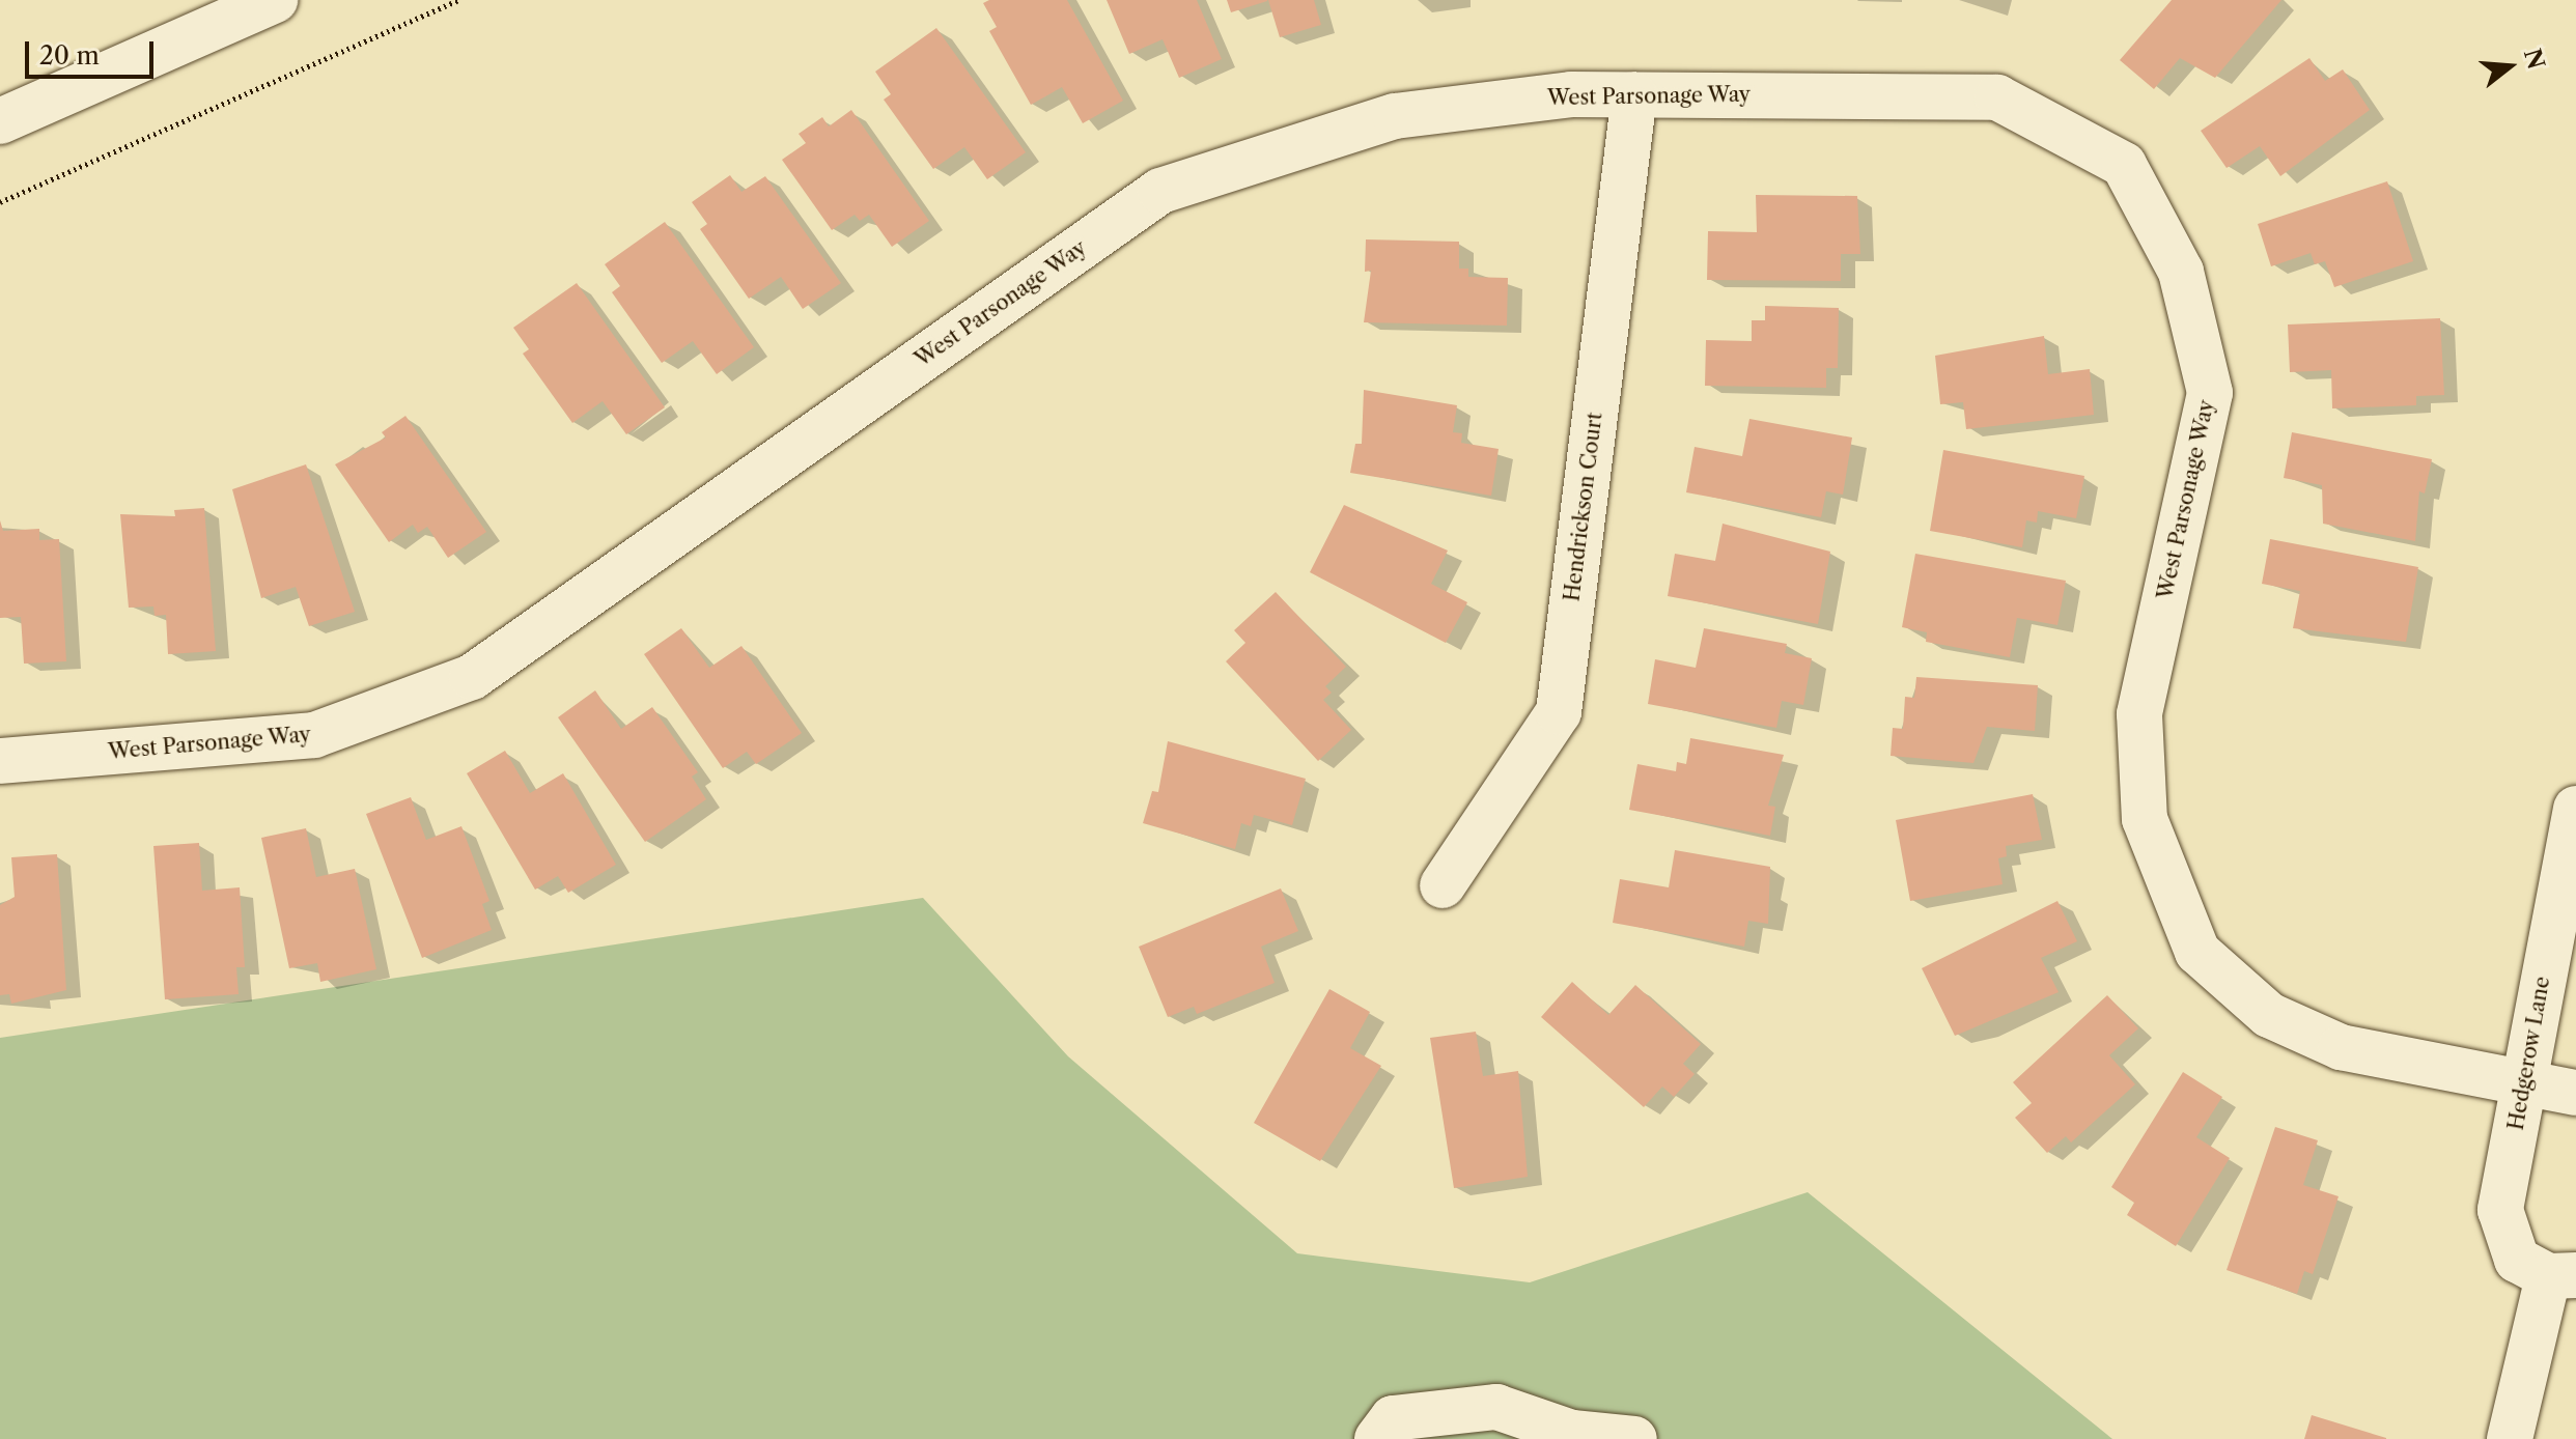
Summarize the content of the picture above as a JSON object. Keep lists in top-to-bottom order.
{
  "streets": {
    "street": ["West Parsonage Way", "Hendrickson Court", "Hedgerow Lane"]
  },
  "crossings": [
    ["West Parsonage Way", "Hendrickson Court"],
    ["West Parsonage Way", "Hedgerow Lane"]
  ],
  "scale_bar": "20 m",
  "north": "right"
}
